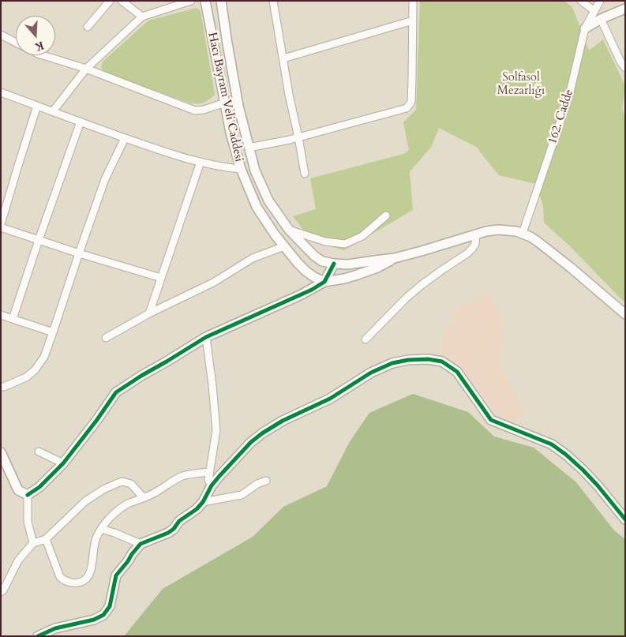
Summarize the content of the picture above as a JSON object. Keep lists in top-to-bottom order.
{
  "streets": {
    "street": ["Hacı Bayram Veli Caddesi", "162. Cadde"]
  },
  "parks": ["Solfasol Mezarlığı"],
  "north": "bottom"
}
